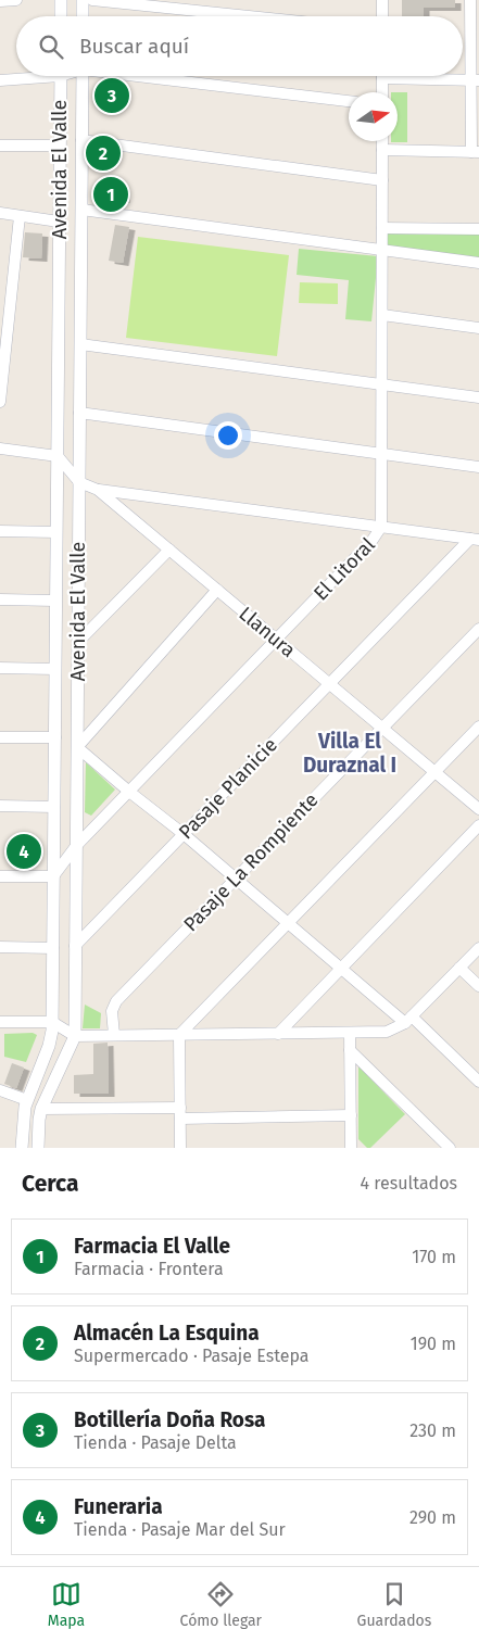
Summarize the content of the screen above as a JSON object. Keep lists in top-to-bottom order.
{
  "streets": {
    "street": [
      "Avenida El Valle",
      "El Litoral",
      "Llanura",
      "Pasaje Planicie",
      "Pasaje La Rompiente"
    ]
  },
  "crossings": [
    ["Avenida El Valle", "El Litoral"],
    ["Avenida El Valle", "Llanura"],
    ["Avenida El Valle", "Pasaje Planicie"],
    ["El Litoral", "Llanura"],
    ["Llanura", "Pasaje Planicie"],
    ["Llanura", "Pasaje La Rompiente"]
  ],
  "districts": ["Villa El Duraznal I"],
  "north": "right",
  "page": {
    "search": "Buscar aquí",
    "pins": [
      "3",
      "2",
      "1",
      "4"
    ],
    "heading": ["Cerca", "4 resultados"],
    "list": [
      {
        "mark": "1",
        "name": "Farmacia El Valle",
        "note": "Farmacia · Frontera",
        "value": "170 m"
      },
      {
        "mark": "2",
        "name": "Almacén La Esquina",
        "note": "Supermercado · Pasaje Estepa",
        "value": "190 m"
      },
      {
        "mark": "3",
        "name": "Botillería Doña Rosa",
        "note": "Tienda · Pasaje Delta",
        "value": "230 m"
      },
      {
        "mark": "4",
        "name": "Funeraria",
        "note": "Tienda · Pasaje Mar del Sur",
        "value": "290 m"
      }
    ],
    "nav": ["Mapa", "Cómo llegar", "Guardados"]
  }
}
